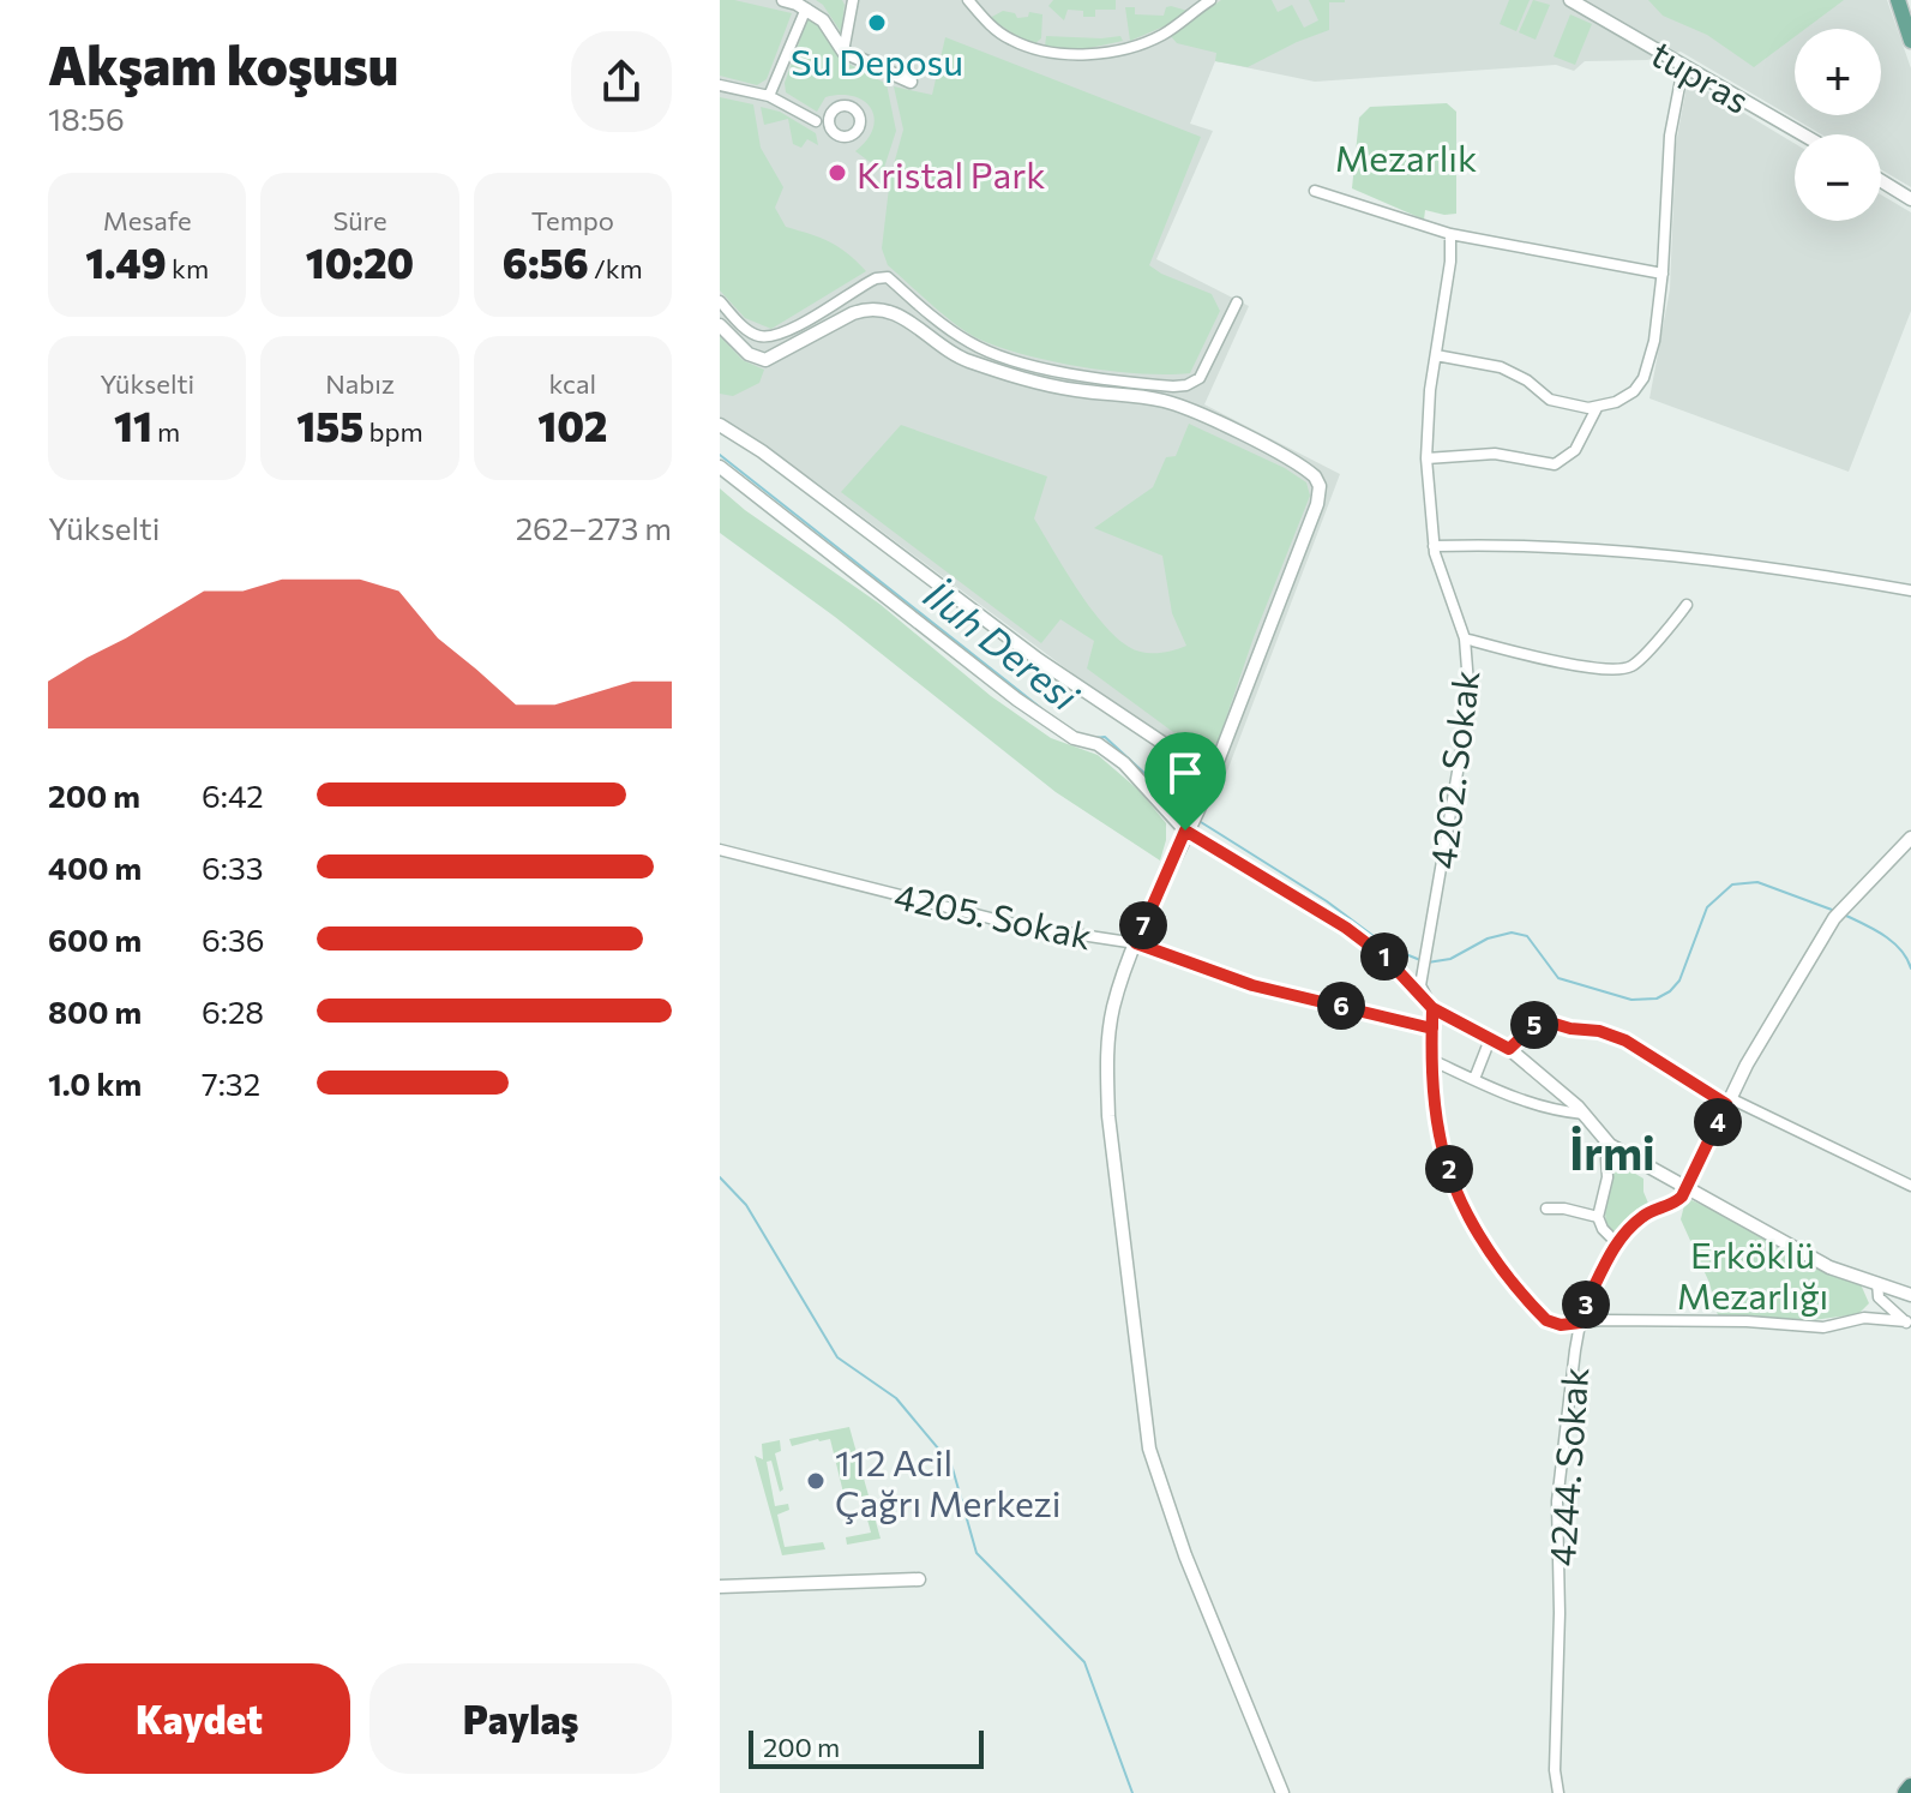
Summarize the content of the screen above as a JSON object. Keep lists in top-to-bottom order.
{
  "streets": {
    "street": [
      "tupras",
      "4202. Sokak",
      "4205. Sokak",
      "4244. Sokak"
    ]
  },
  "districts": ["İrmi"],
  "water": ["İluh Deresi"],
  "parks": ["Mezarlık", "Erköklü Mezarlığı"],
  "places": ["Su Deposu", "Kristal Park", "112 Acil Çağrı Merkezi"],
  "scale_bar": "200 m",
  "page": {
    "heading": ["Akşam koşusu", "18:56"],
    "map_buttons": ["+", "−"],
    "stats": [
      ["Mesafe", "1.49 km"],
      ["Süre", "10:20"],
      ["Tempo", "6:56 /km"],
      ["Yükselti", "11 m"],
      ["Nabız", "155 bpm"],
      ["kcal", "102"]
    ],
    "chart": ["Yükselti", "262–273 m"],
    "list": [
      {
        "name": "200 m",
        "note": "6:42"
      },
      {
        "name": "400 m",
        "note": "6:33"
      },
      {
        "name": "600 m",
        "note": "6:36"
      },
      {
        "name": "800 m",
        "note": "6:28"
      },
      {
        "name": "1.0 km",
        "note": "7:32"
      }
    ],
    "pins": [
      "7",
      "1",
      "6",
      "5",
      "4",
      "2",
      "3"
    ],
    "buttons": ["Kaydet", "Paylaş"],
    "scale": "200 m"
  }
}
